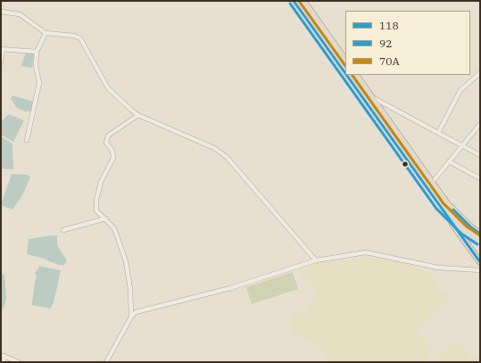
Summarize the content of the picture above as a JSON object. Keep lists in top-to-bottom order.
{
  "lines": ["transit line 118", "transit line 70A", "transit line 92"],
  "legend": ["118", "92", "70A"]
}
